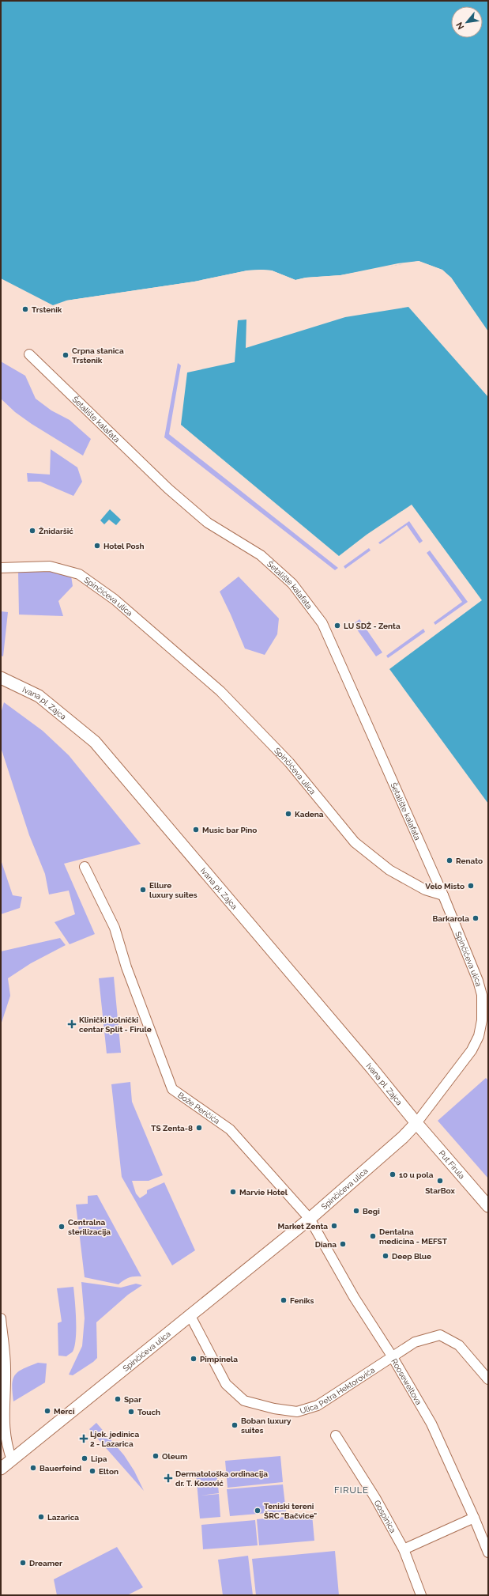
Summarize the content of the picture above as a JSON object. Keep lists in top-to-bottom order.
{
  "streets": {
    "street": [
      "Šetalište kalafata",
      "Spinčićeva ulica",
      "Ivana pl. Zajca",
      "Bože Peričića",
      "Put Firula",
      "Rooseweltova",
      "Ulica Petra Hektorovića",
      "Gospinica"
    ]
  },
  "crossings": [
    ["Šetalište kalafata", "Spinčićeva ulica"],
    ["Spinčićeva ulica", "Ivana pl. Zajca"],
    ["Spinčićeva ulica", "Bože Peričića"],
    ["Spinčićeva ulica", "Put Firula"],
    ["Spinčićeva ulica", "Rooseweltova"],
    ["Spinčićeva ulica", "Ulica Petra Hektorovića"],
    ["Ivana pl. Zajca", "Put Firula"],
    ["Bože Peričića", "Rooseweltova"],
    ["Rooseweltova", "Ulica Petra Hektorovića"]
  ],
  "districts": ["FIRULE"],
  "places": {
    "other": [
      "Trstenik",
      "Crpna stanica Trstenik",
      "Žnidaršić",
      "Hotel Posh",
      "LU SDŽ - Zenta",
      "Kadena",
      "Music bar Pino",
      "Renato",
      "Velo Misto",
      "Ellure luxury suites",
      "Barkarola",
      "TS Zenta-8",
      "10 u pola",
      "StarBox",
      "Marvie Hotel",
      "Begi",
      "Market Zenta",
      "Centralna sterilizacija",
      "Dentalna medicina - MEFST",
      "Diana",
      "Deep Blue",
      "Feniks",
      "Pimpinela",
      "Spar",
      "Merci",
      "Touch",
      "Boban luxury suites",
      "Oleum",
      "Lipa",
      "Bauerfeind",
      "Elton",
      "Teniski tereni ŠRC \"Bačvice\"",
      "Lazarica",
      "Dreamer"
    ],
    "health": ["Klinički bolnički centar Split - Firule", "Ljek. jedinica 2 - Lazarica", "Dermatološka ordinacija dr. T. Kosović"]
  },
  "north": "bottom left"
}
